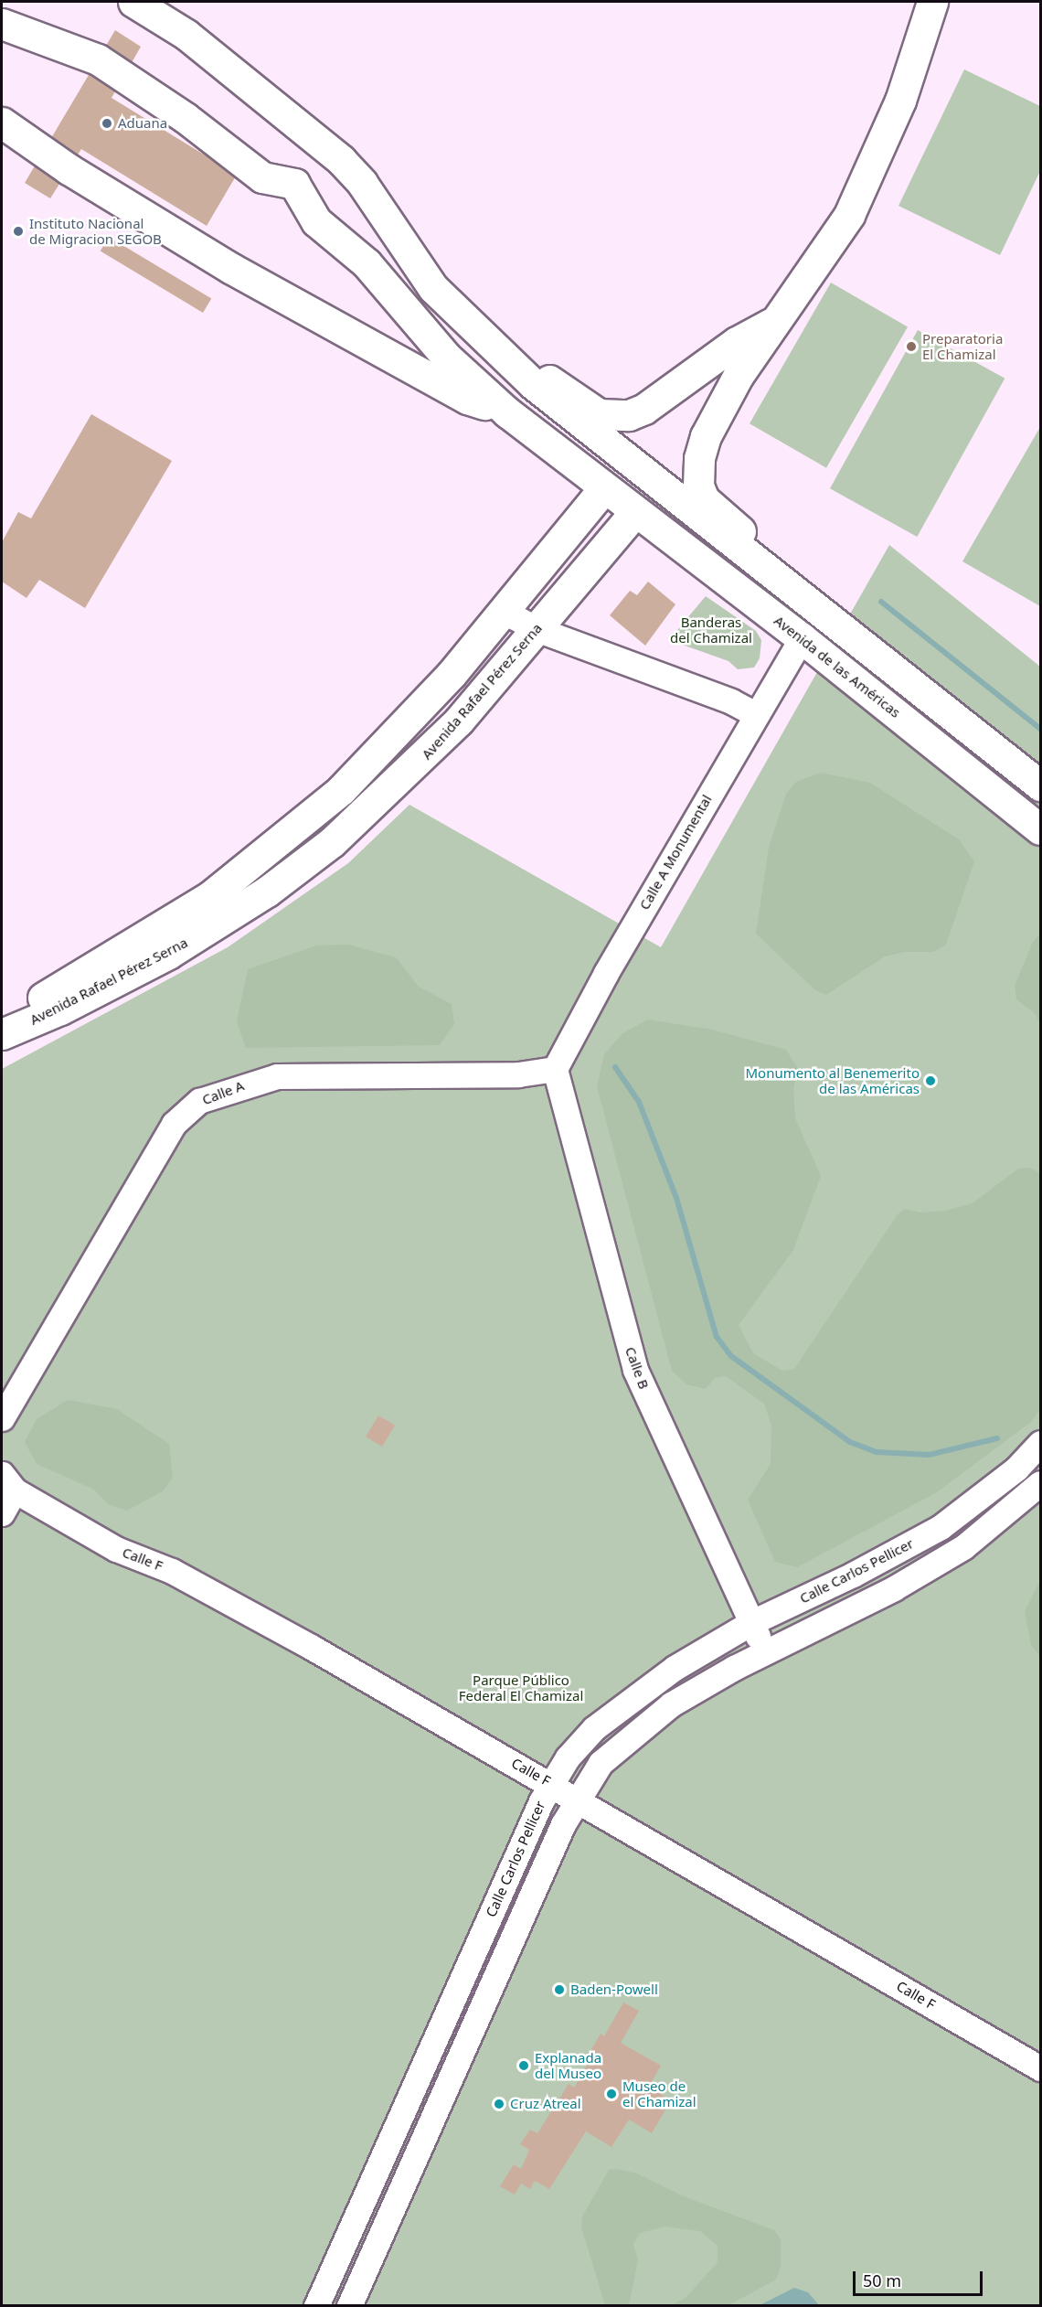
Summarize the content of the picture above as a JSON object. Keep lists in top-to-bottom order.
{
  "streets": {
    "main road": ["Avenida de las Américas", "Avenida Rafael Pérez Serna"],
    "street": [
      "Calle A Monumental",
      "Calle A",
      "Calle B",
      "Calle F",
      "Calle Carlos Pellicer"
    ]
  },
  "crossings": [
    ["Avenida de las Américas", "Avenida Rafael Pérez Serna"],
    ["Avenida de las Américas", "Calle A Monumental"],
    ["Calle A Monumental", "Calle A"],
    ["Calle A Monumental", "Calle B"],
    ["Calle A", "Calle B"],
    ["Calle B", "Calle Carlos Pellicer"],
    ["Calle F", "Calle Carlos Pellicer"]
  ],
  "parks": ["Banderas del Chamizal", "Parque Público Federal El Chamizal"],
  "places": [
    "Aduana",
    "Instituto Nacional de Migracion SEGOB",
    "Preparatoria El Chamizal",
    "Monumento al Benemerito de las Américas",
    "Baden-Powell",
    "Explanada del Museo",
    "Museo de el Chamizal",
    "Cruz Atreal"
  ],
  "scale_bar": "50 m"
}
